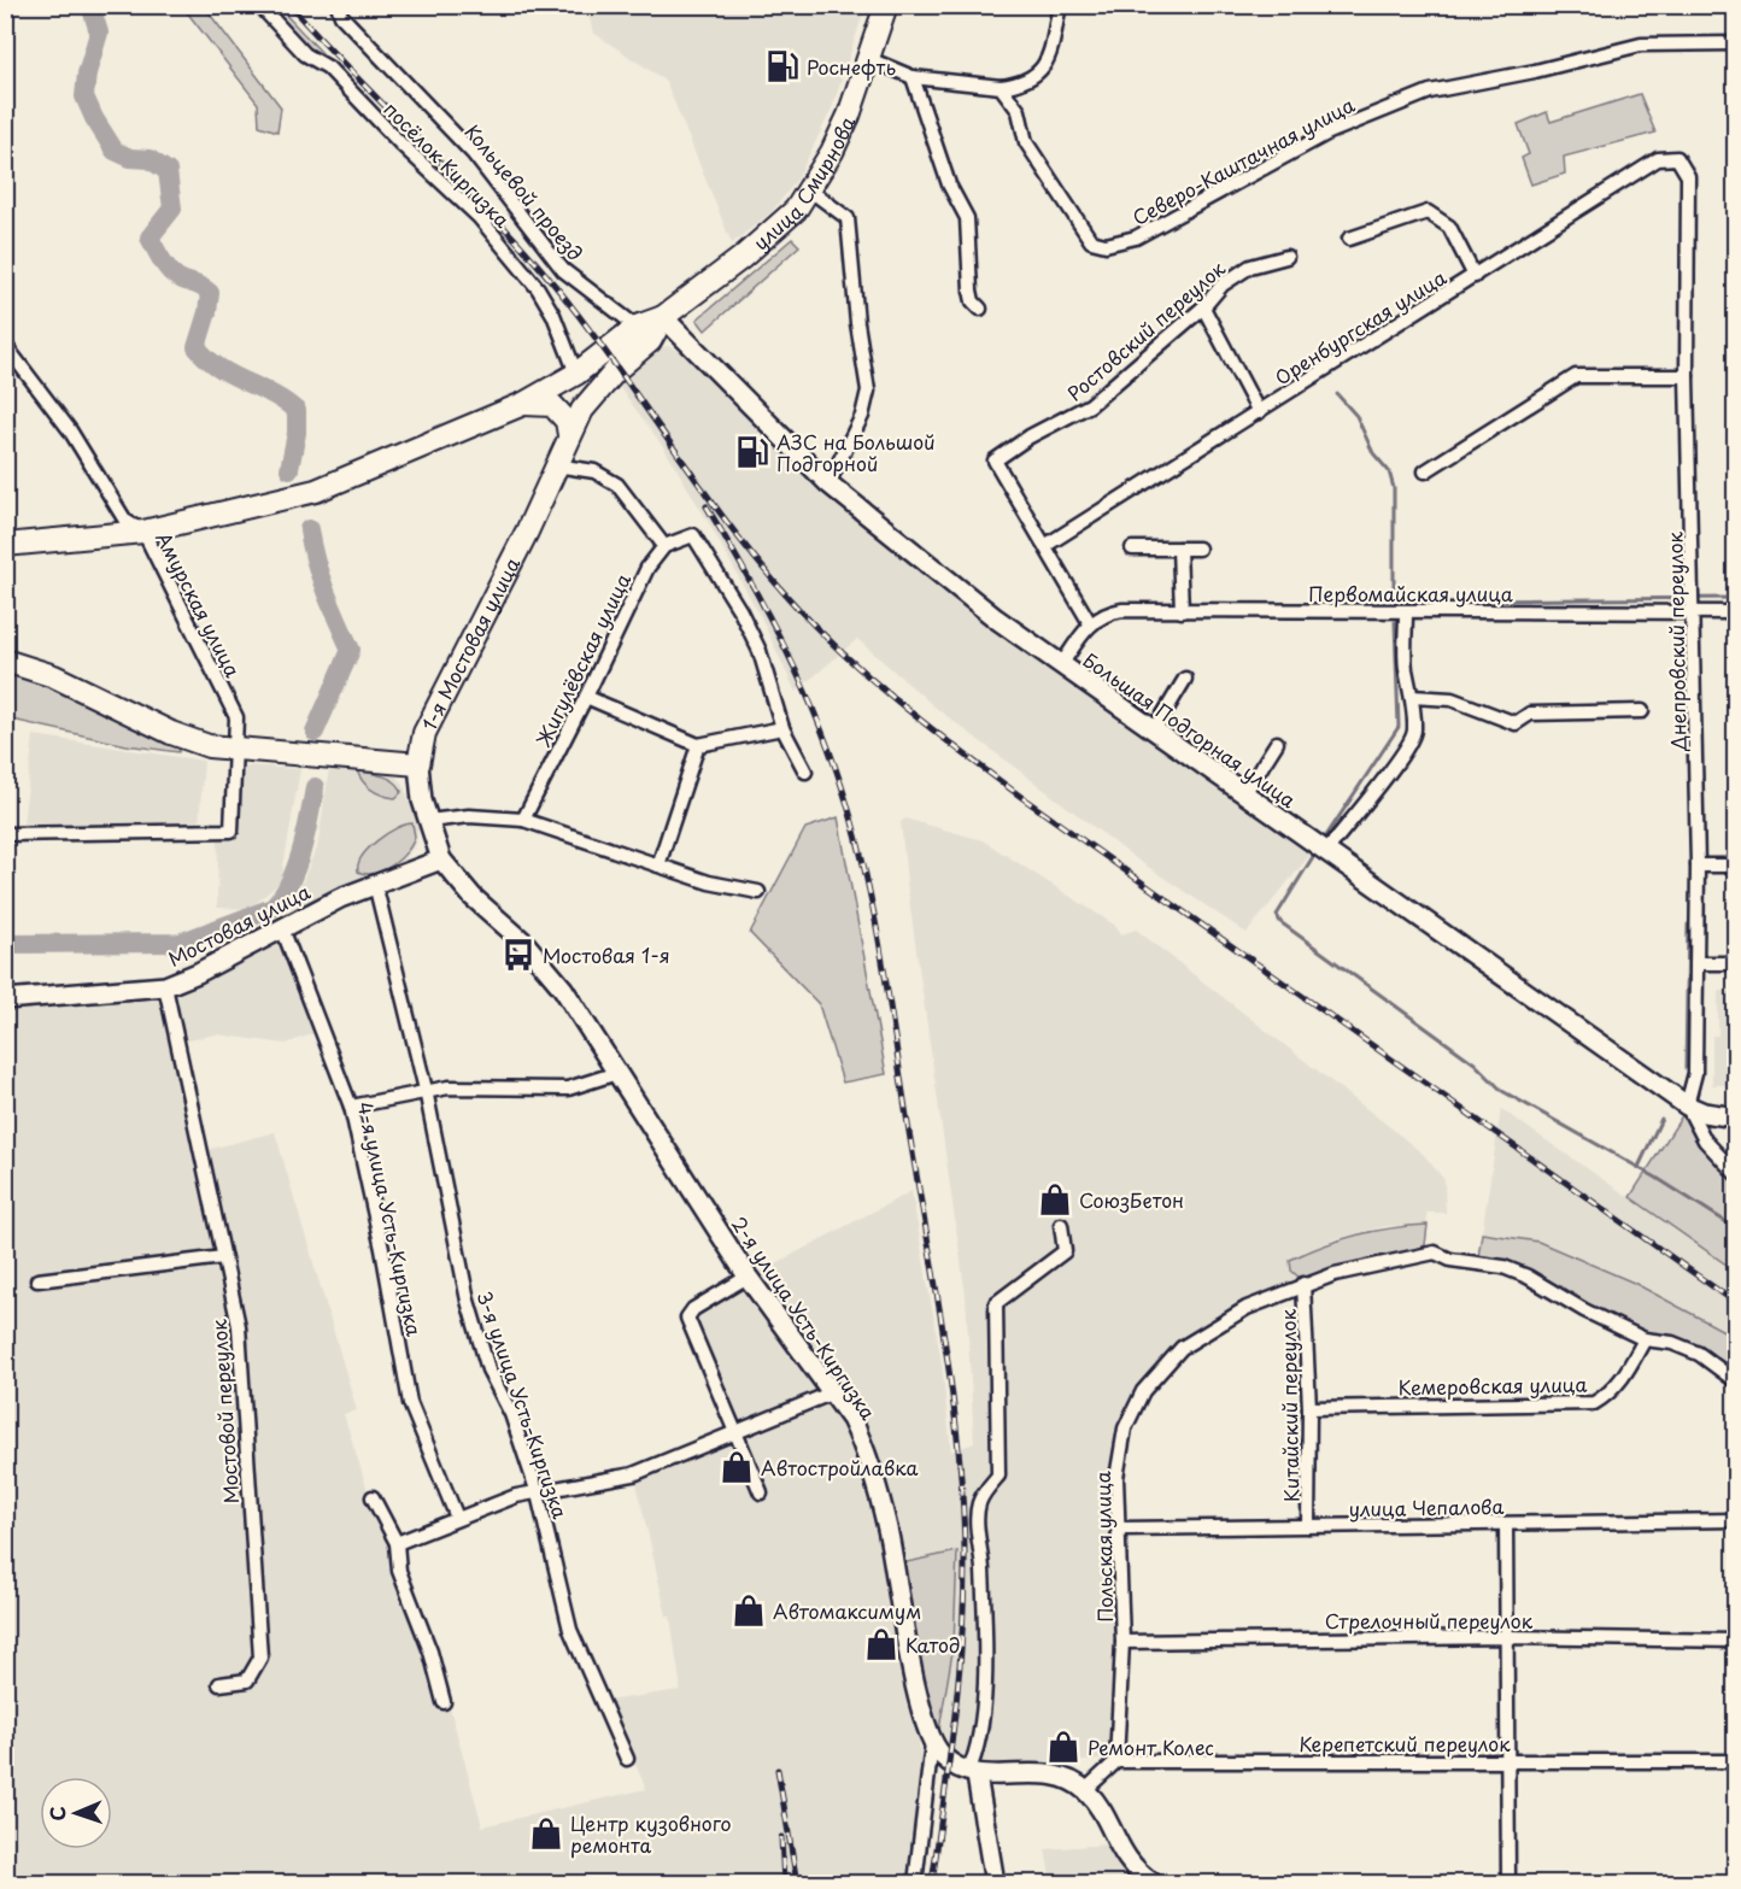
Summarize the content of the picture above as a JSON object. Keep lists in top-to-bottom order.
{
  "streets": {
    "main road": [
      "улица Смирнова",
      "1-я Мостовая улица",
      "Большая Подгорная улица",
      "Мостовая улица",
      "2-я улица Усть-Киргизка"
    ],
    "street": [
      "Северо-Каштачная улица",
      "посёлок Киргизка",
      "Кольцевой проезд",
      "Оренбургская улица",
      "Ростовский переулок",
      "Первомайская улица",
      "Амурская улица",
      "Днепровский переулок",
      "Жигулёвская улица",
      "4-я улица Усть-Киргизка",
      "Кемеровская улица",
      "3-я улица Усть-Киргизка",
      "Китайский переулок",
      "Мостовой переулок",
      "улица Чепалова",
      "Польская улица",
      "Стрелочный переулок",
      "Керепетский переулок"
    ]
  },
  "crossings": [
    ["улица Смирнова", "1-я Мостовая улица"],
    ["улица Смирнова", "Большая Подгорная улица"],
    ["Оренбургская улица", "Ростовский переулок"],
    ["Оренбургская улица", "Днепровский переулок"],
    ["Первомайская улица", "Днепровский переулок"],
    ["Днепровский переулок", "Большая Подгорная улица"],
    ["1-я Мостовая улица", "Большая Подгорная улица"],
    ["1-я Мостовая улица", "Мостовая улица"],
    ["1-я Мостовая улица", "2-я улица Усть-Киргизка"],
    ["Мостовая улица", "4-я улица Усть-Киргизка"],
    ["Мостовая улица", "2-я улица Усть-Киргизка"],
    ["Мостовая улица", "3-я улица Усть-Киргизка"],
    ["Мостовая улица", "Мостовой переулок"],
    ["Кемеровская улица", "Китайский переулок"],
    ["Кемеровская улица", "Польская улица"],
    ["Китайский переулок", "улица Чепалова"],
    ["Китайский переулок", "Польская улица"],
    ["улица Чепалова", "Польская улица"],
    ["Польская улица", "Стрелочный переулок"],
    ["Польская улица", "Керепетский переулок"]
  ],
  "places": {
    "fuel station": ["Роснефть", "АЗС на Большой Подгорной"],
    "bus stop": ["Мостовая 1-я"],
    "shop": [
      "СоюзБетон",
      "Автостройлавка",
      "Автомаксимум",
      "Катод",
      "Ремонт Колес",
      "Центр кузовного ремонта"
    ]
  },
  "north": "left"
}
